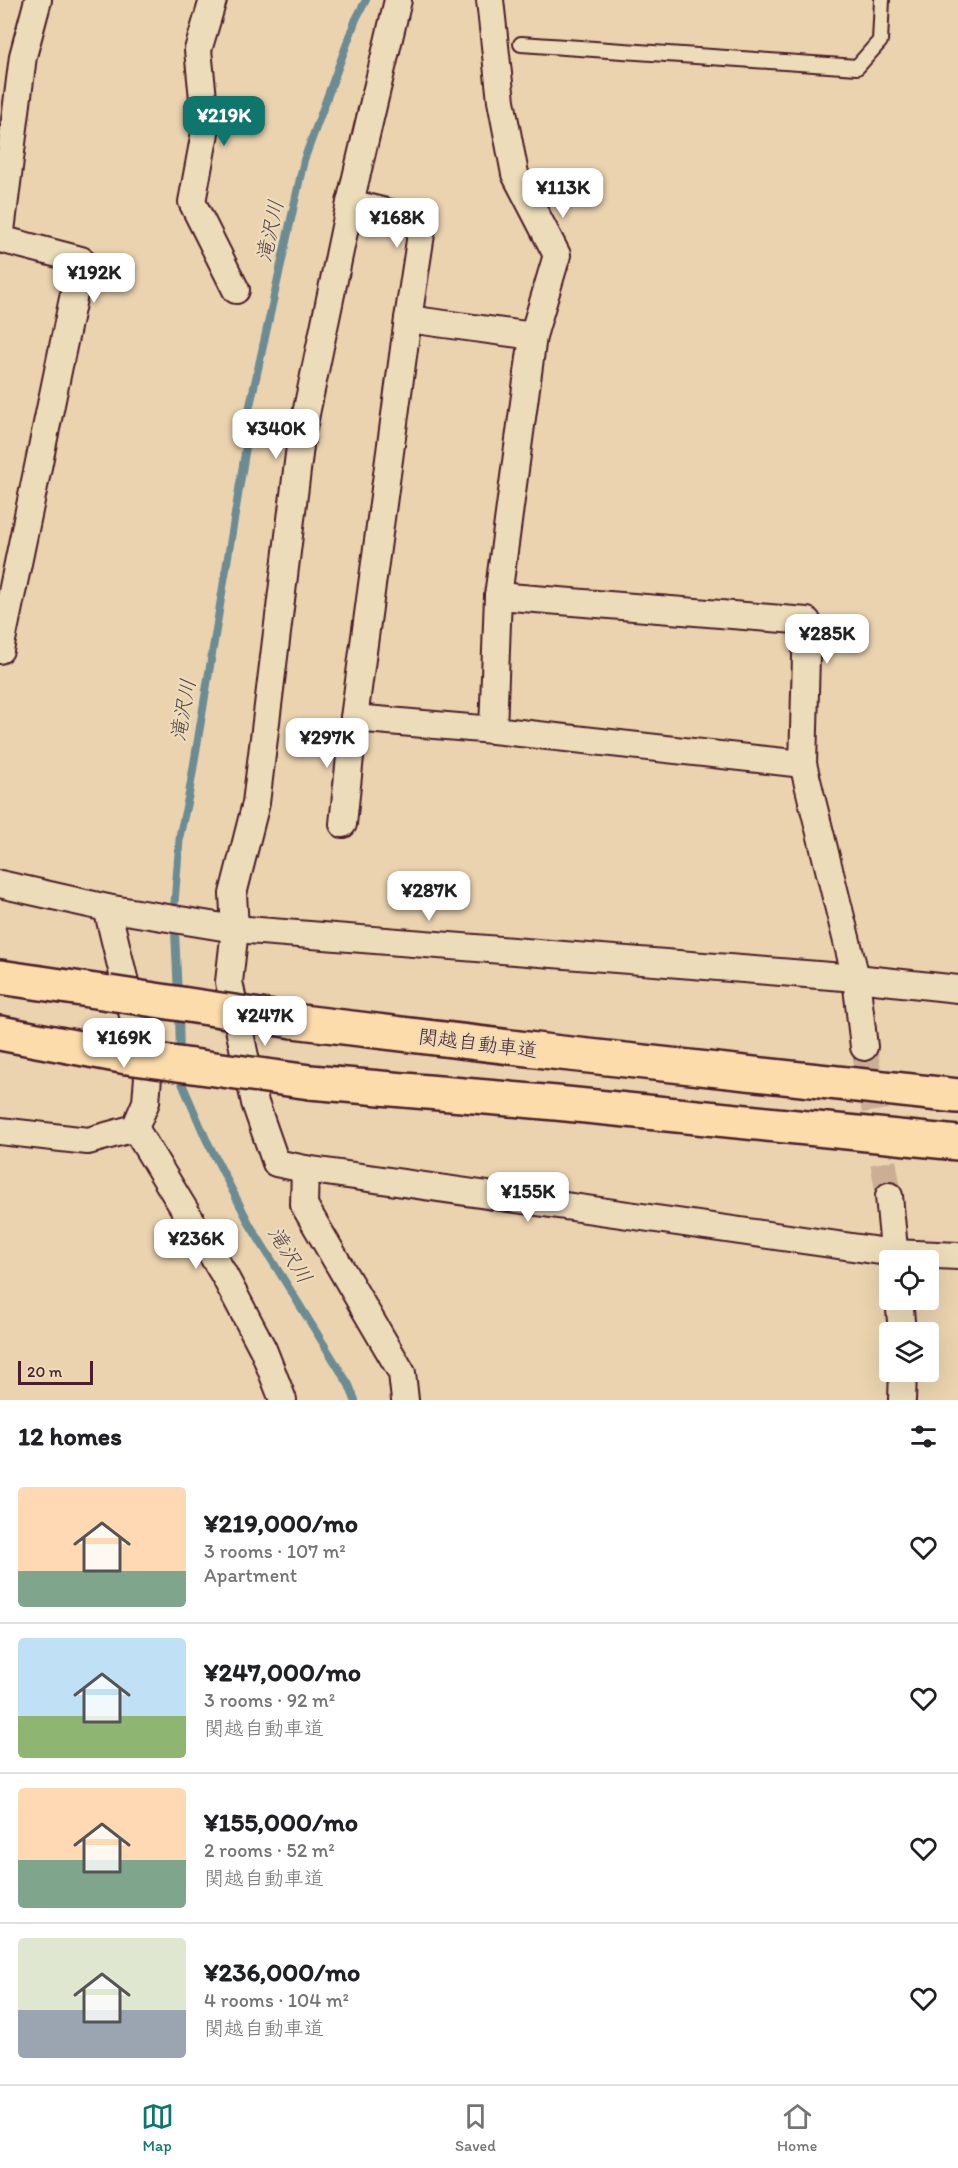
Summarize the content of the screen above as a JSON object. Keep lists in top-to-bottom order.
{
  "streets": {
    "highway": ["関越自動車道"]
  },
  "water": ["滝沢川"],
  "scale_bar": "20 m",
  "page": {
    "price": [
      "¥219K",
      "¥113K",
      "¥168K",
      "¥192K",
      "¥340K",
      "¥285K",
      "¥297K",
      "¥287K",
      "¥247K",
      "¥169K",
      "¥155K",
      "¥236K"
    ],
    "scale": "20 m",
    "heading": "12 homes",
    "list": [
      {
        "name": "¥219,000/mo",
        "note": "3 rooms · 107 m² · Apartment"
      },
      {
        "name": "¥247,000/mo",
        "note": "3 rooms · 92 m² · 関越自動車道"
      },
      {
        "name": "¥155,000/mo",
        "note": "2 rooms · 52 m² · 関越自動車道"
      },
      {
        "name": "¥236,000/mo",
        "note": "4 rooms · 104 m² · 関越自動車道"
      }
    ],
    "tabs": ["Map", "Saved", "Home"]
  }
}
